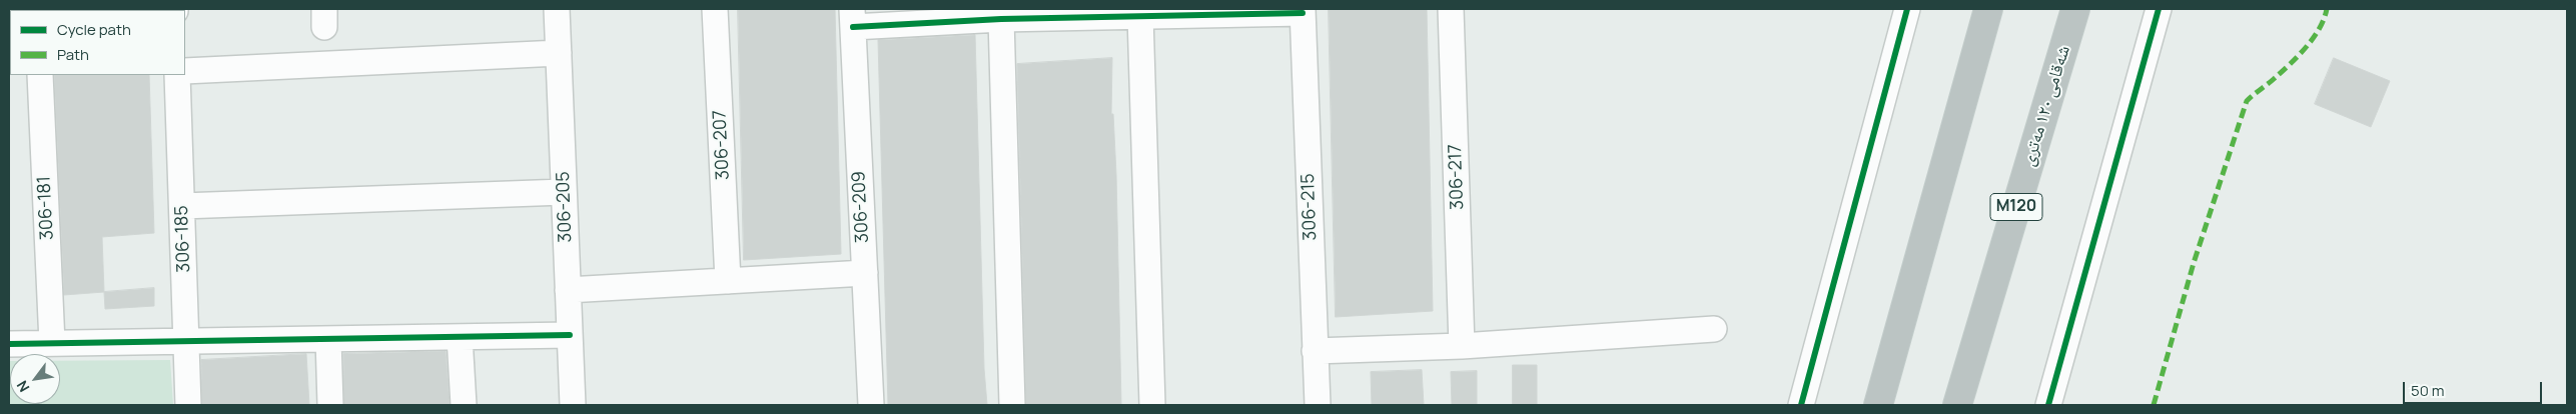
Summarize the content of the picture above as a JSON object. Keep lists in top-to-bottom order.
{
  "streets": {
    "highway": ["شەقامی ١٢٠ مەتری", "M120"],
    "street": [
      "306-207",
      "306-217",
      "306-205",
      "306-209",
      "306-215",
      "306-181",
      "306-185"
    ]
  },
  "legend": ["Cycle path", "Path"],
  "scale_bar": "50 m",
  "north": "bottom left"
}
